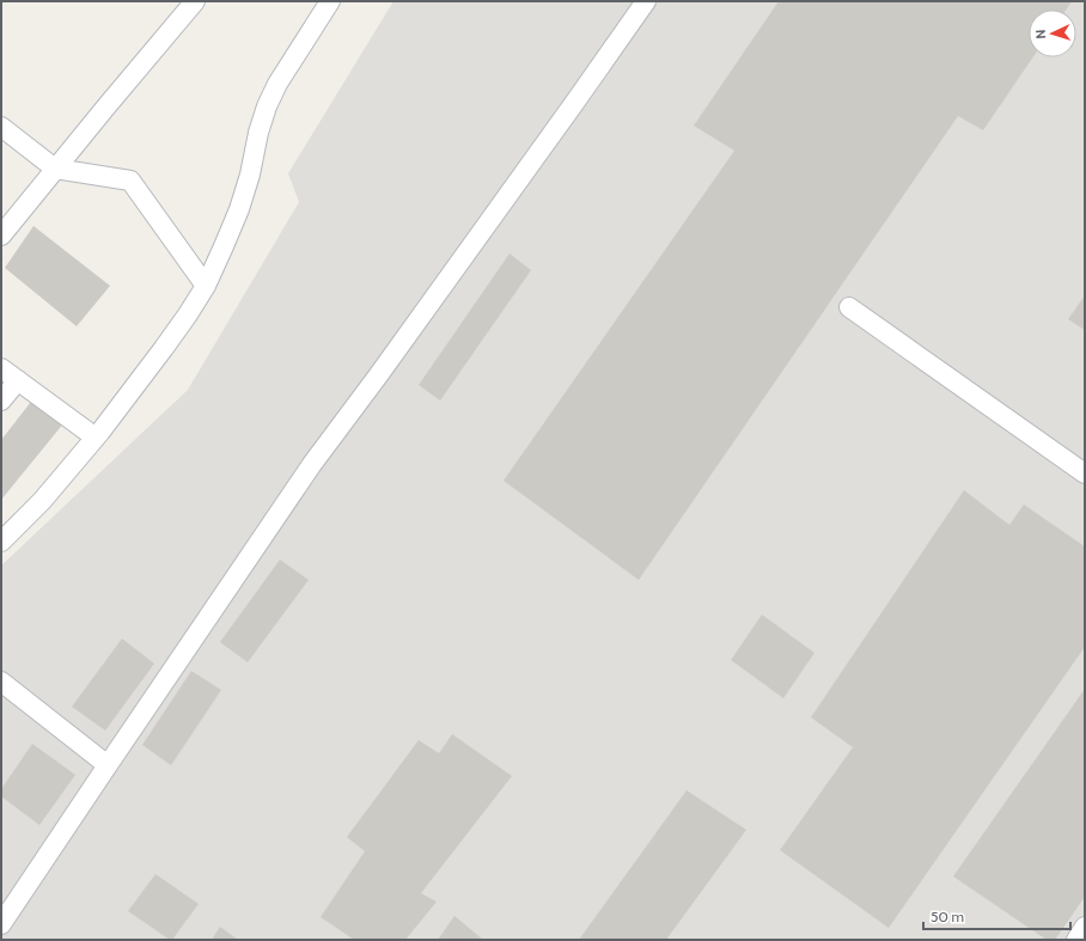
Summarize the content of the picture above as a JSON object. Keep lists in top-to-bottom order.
{
  "scale_bar": "50 m",
  "north": "left"
}
